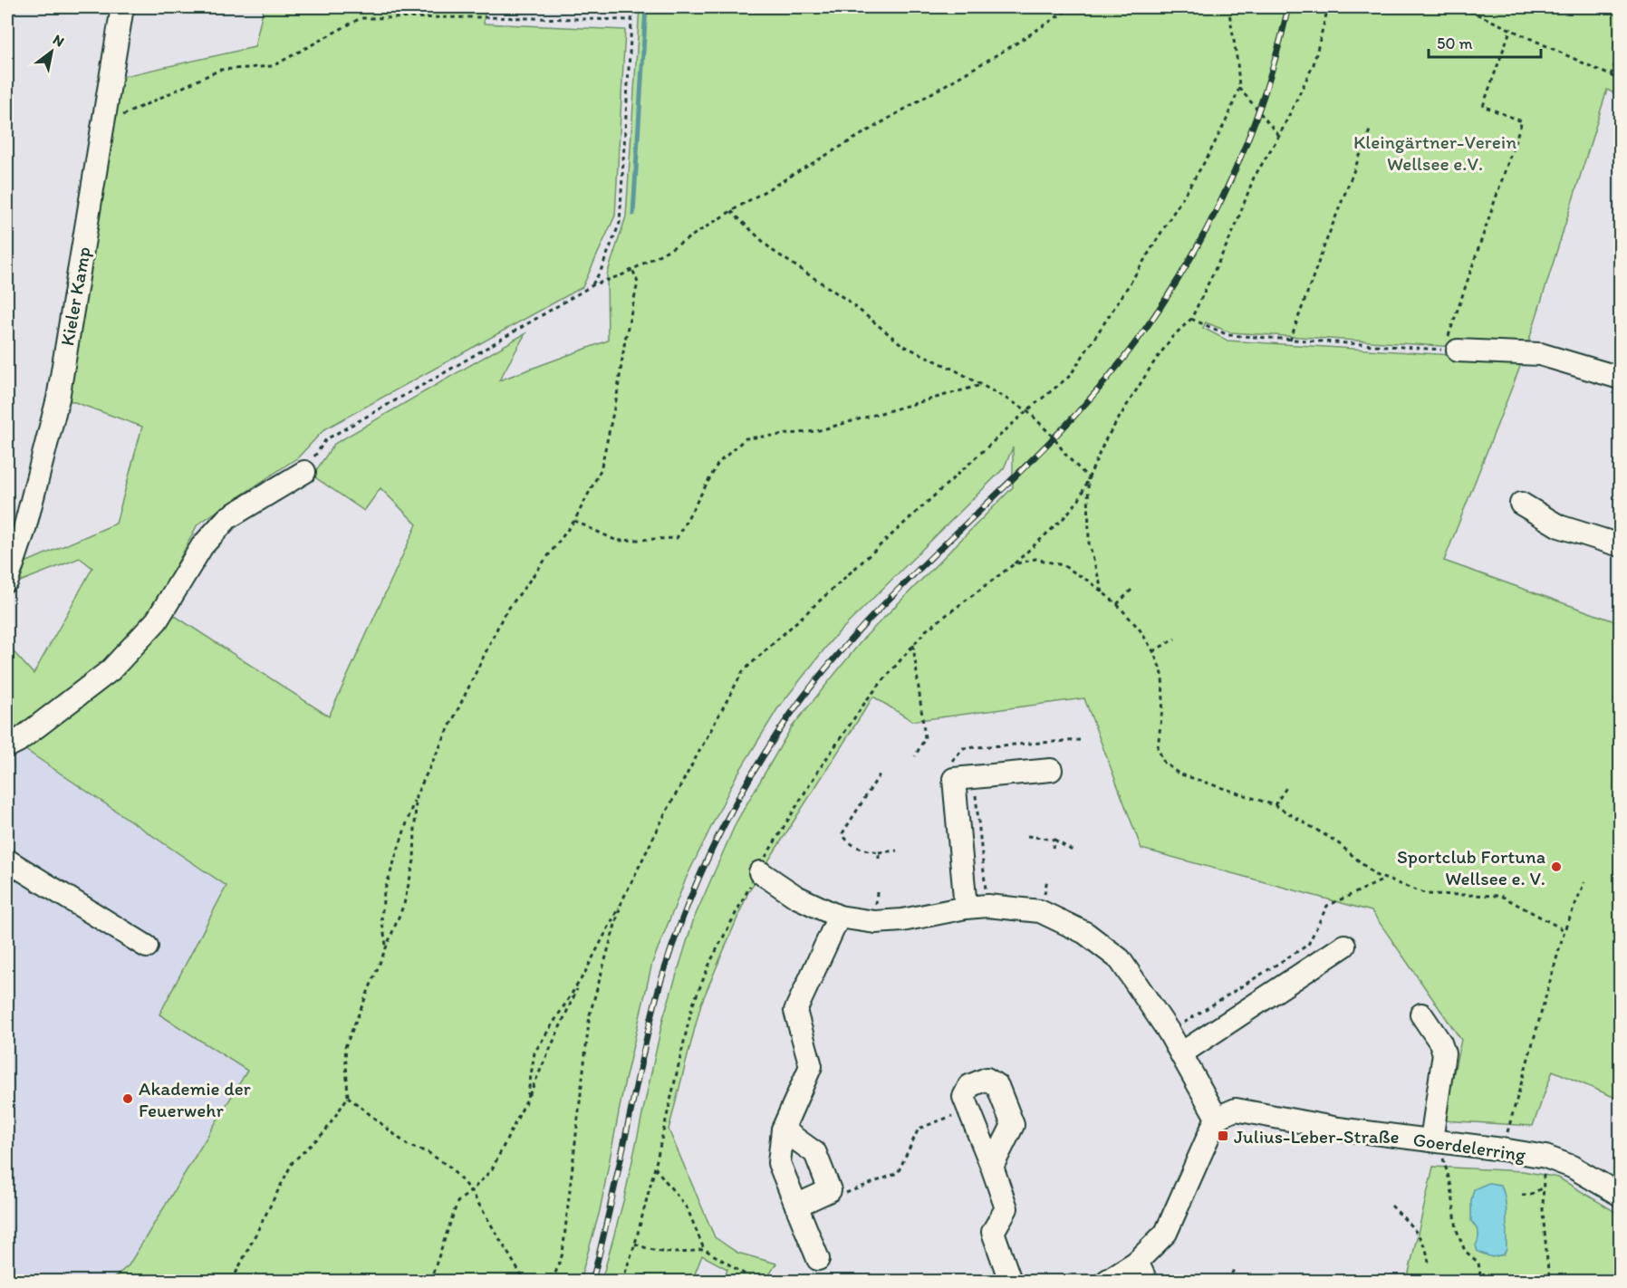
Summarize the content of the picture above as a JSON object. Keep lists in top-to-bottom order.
{
  "streets": {
    "street": ["Kieler Kamp", "Goerdelerring"]
  },
  "parks": ["Kleingärtner-Verein Wellsee e.V."],
  "places": {
    "other": ["Sportclub Fortuna Wellsee e. V.", "Akademie der Feuerwehr"],
    "transit": ["Julius-Leber-Straße"]
  },
  "scale_bar": "50 m",
  "north": "top right"
}
